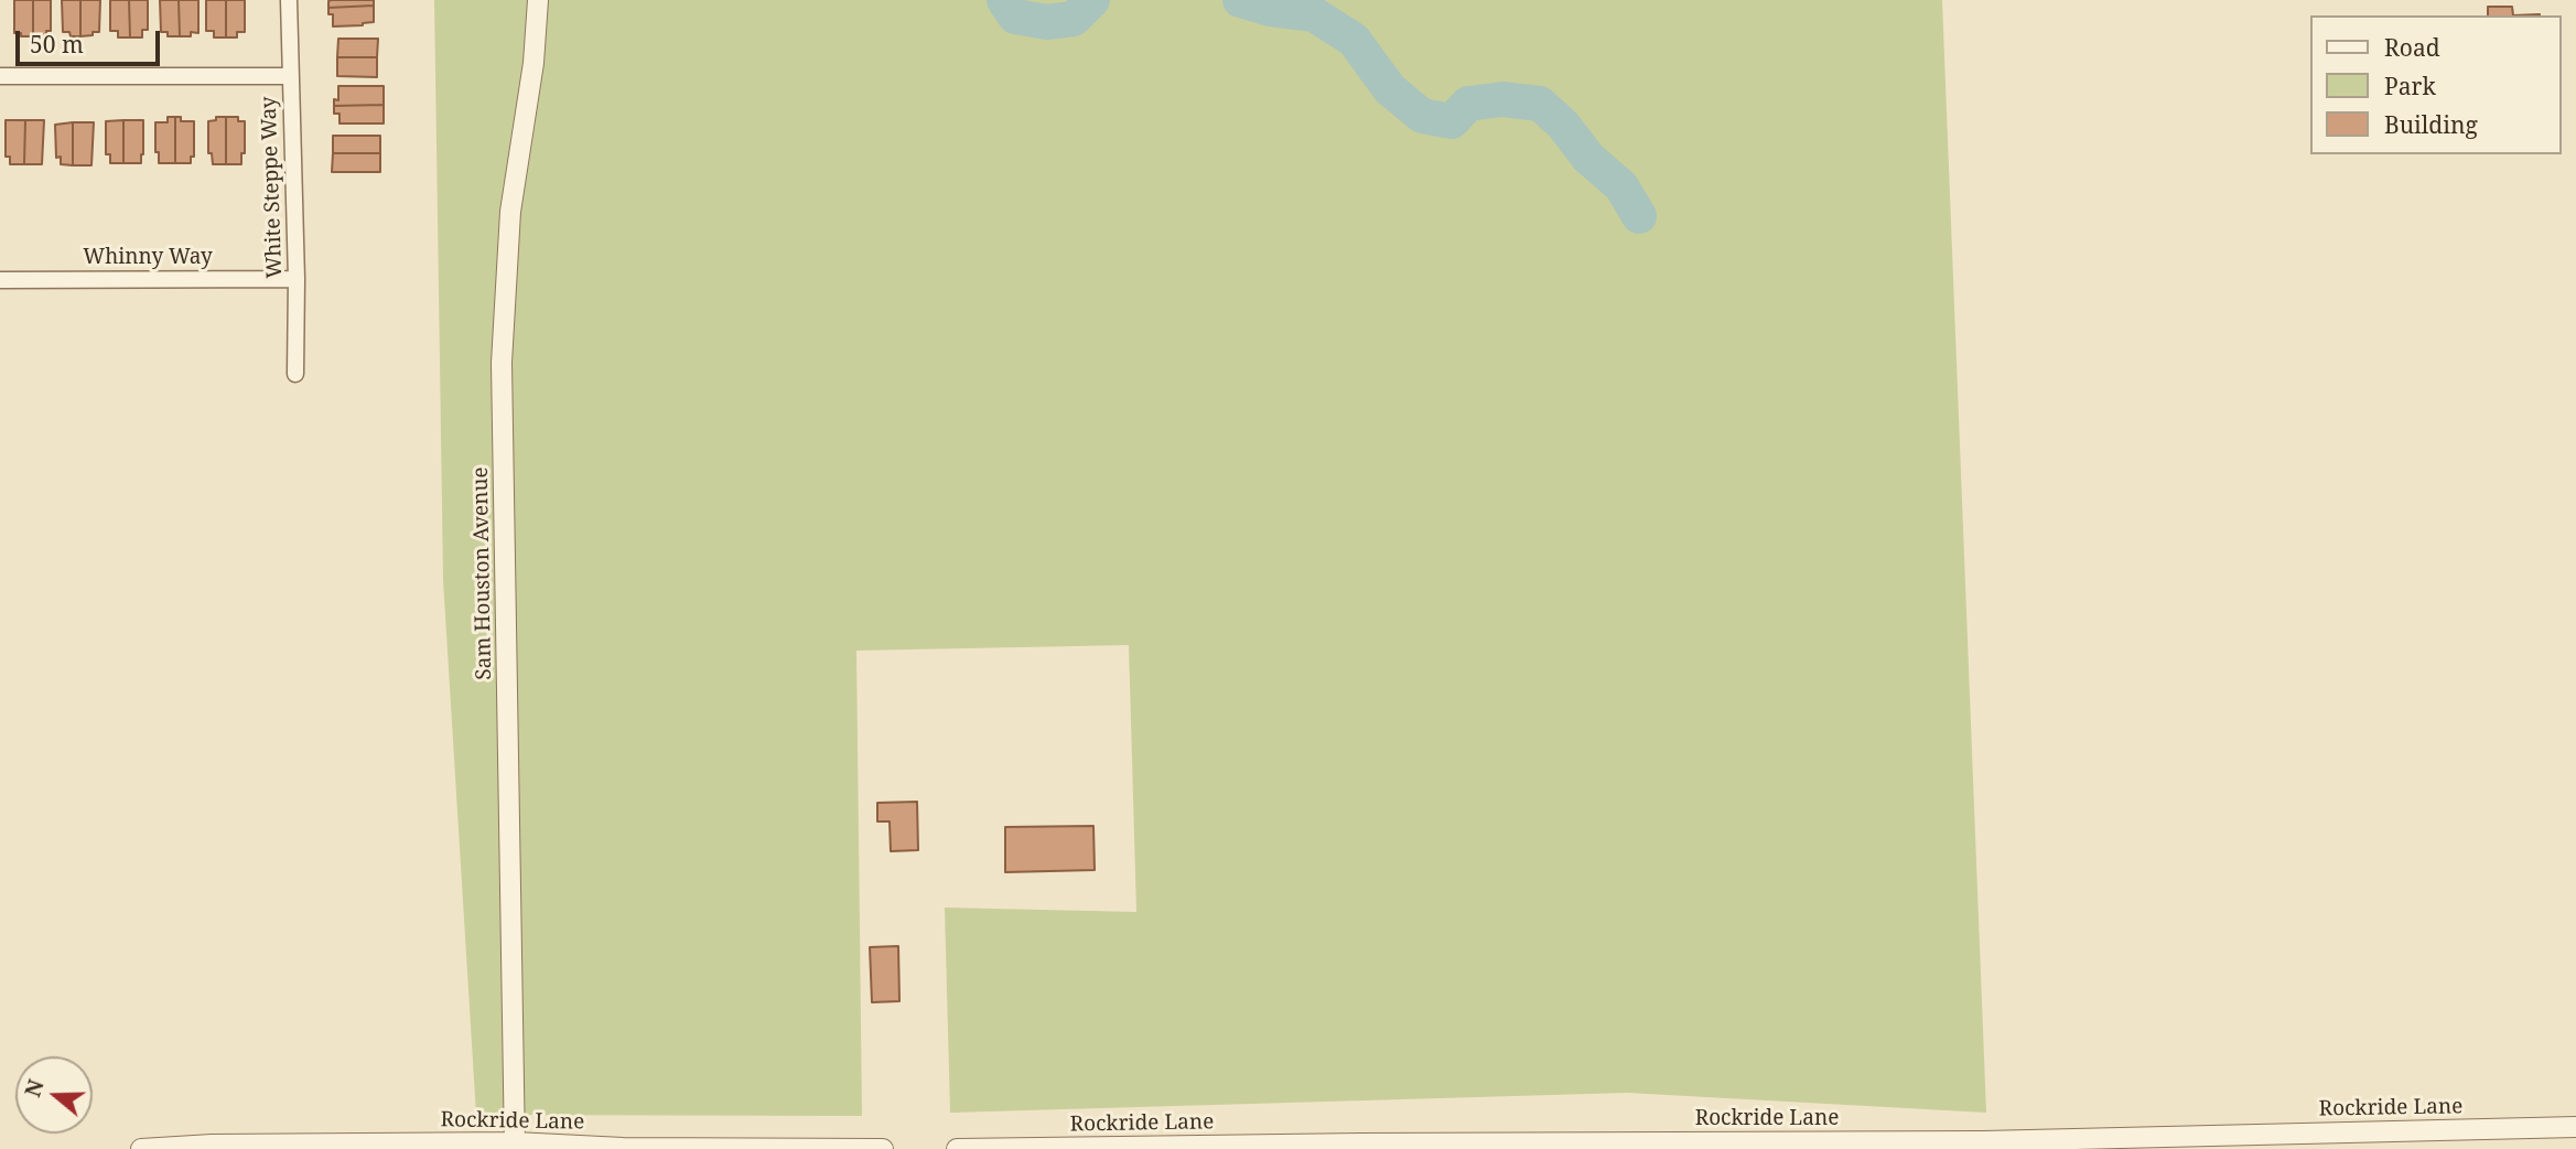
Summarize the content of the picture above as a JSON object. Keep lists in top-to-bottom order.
{
  "streets": {
    "street": [
      "White Steppe Way",
      "Whinny Way",
      "Sam Houston Avenue",
      "Rockride Lane"
    ]
  },
  "crossings": [
    ["White Steppe Way", "Whinny Way"],
    ["Sam Houston Avenue", "Rockride Lane"]
  ],
  "legend": ["Road", "Park", "Building"],
  "scale_bar": "50 m",
  "north": "left"
}
